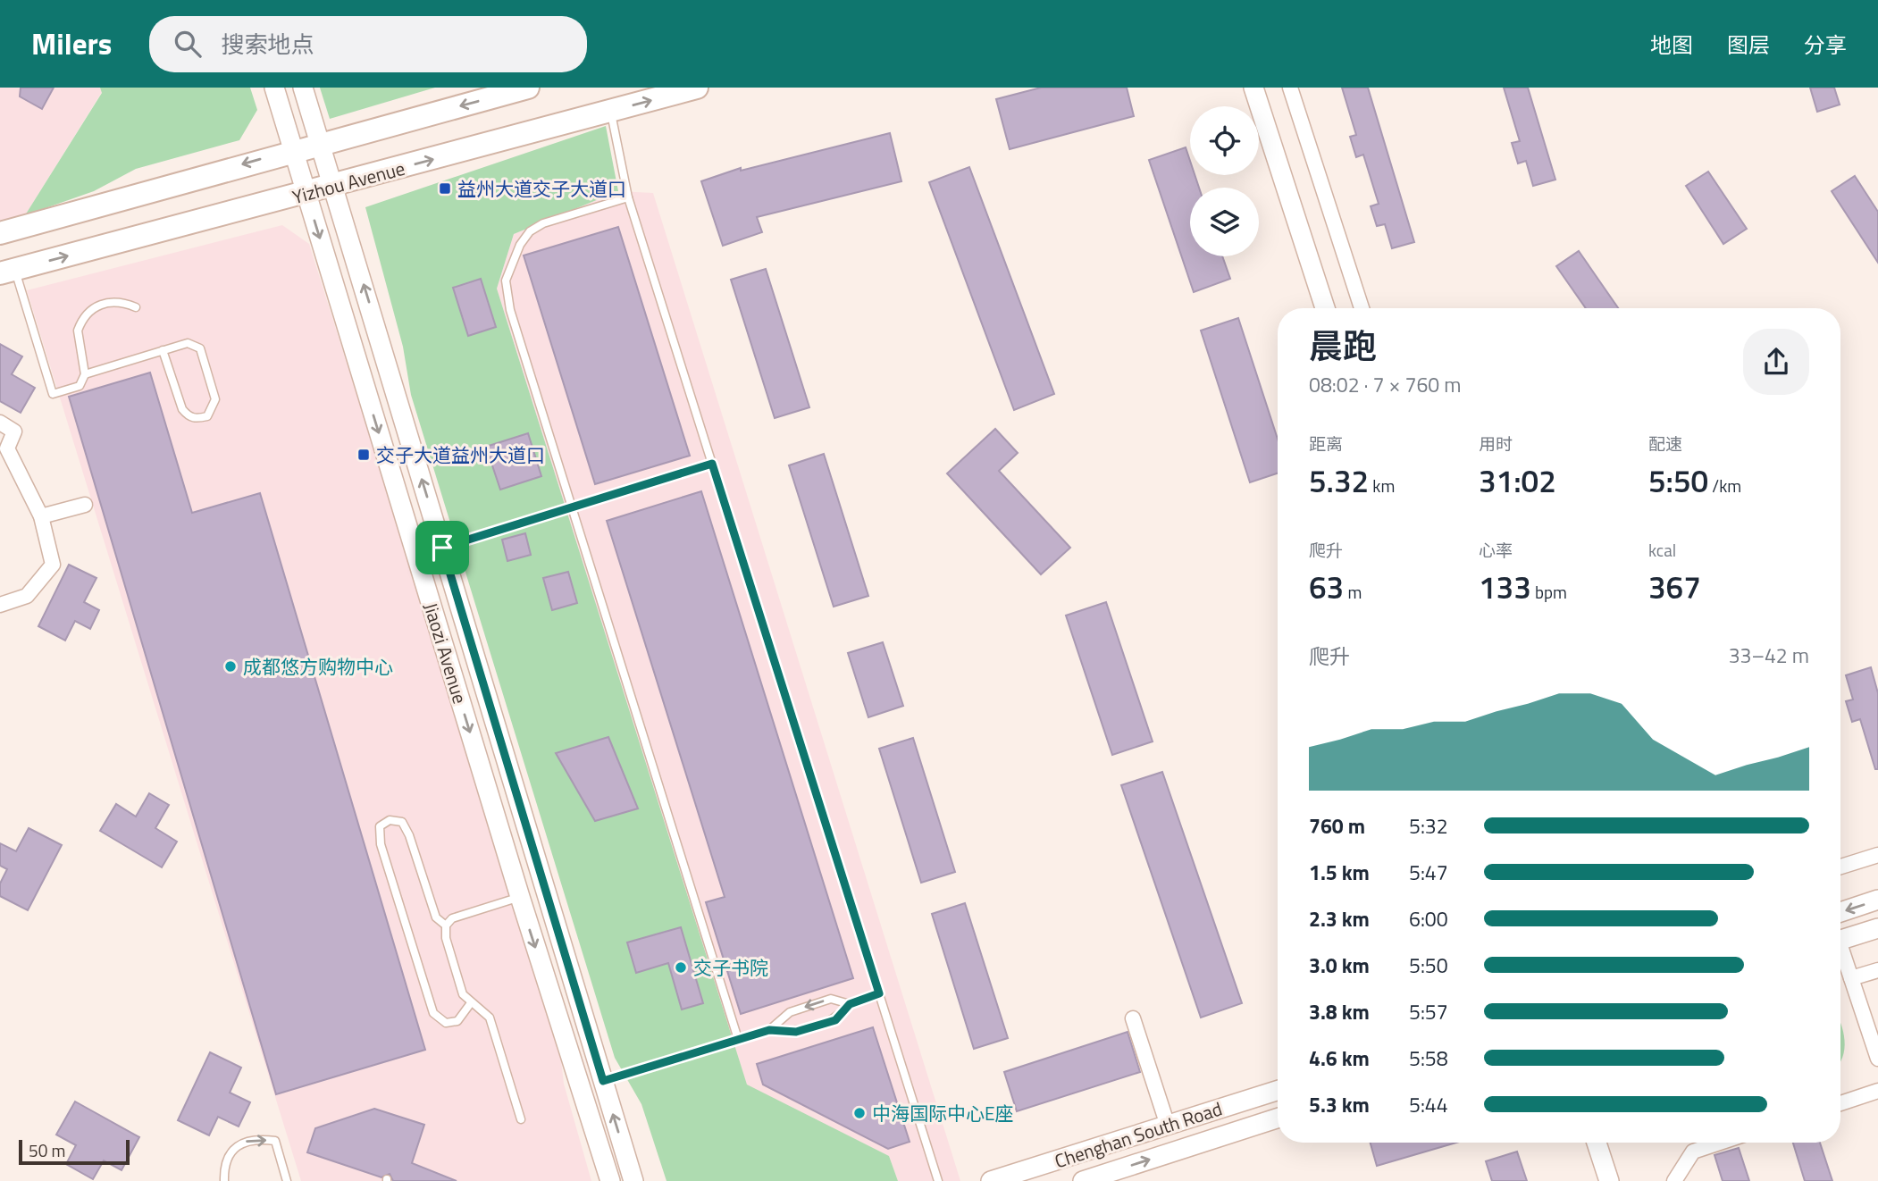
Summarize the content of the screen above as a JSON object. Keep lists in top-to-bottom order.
{
  "streets": {
    "main road": ["Yizhou Avenue", "Jiaozi Avenue", "Chenghan South Road"]
  },
  "crossings": [
    ["Yizhou Avenue", "Jiaozi Avenue"]
  ],
  "places": {
    "transit": ["益州大道交子大道口", "交子大道益州大道口"],
    "other": ["成都悠方购物中心", "交子书院", "中海国际中心E座"]
  },
  "scale_bar": "50 m",
  "page": {
    "header": "Milers",
    "search": "搜索地点",
    "nav": ["地图", "图层", "分享"],
    "heading": ["晨跑", "08:02 · 7 × 760 m"],
    "stats": [
      ["距离", "5.32 km"],
      ["用时", "31:02"],
      ["配速", "5:50 /km"],
      ["爬升", "63 m"],
      ["心率", "133 bpm"],
      ["kcal", "367"]
    ],
    "chart": ["爬升", "33–42 m"],
    "list": [
      {
        "name": "760 m",
        "note": "5:32"
      },
      {
        "name": "1.5 km",
        "note": "5:47"
      },
      {
        "name": "2.3 km",
        "note": "6:00"
      },
      {
        "name": "3.0 km",
        "note": "5:50"
      },
      {
        "name": "3.8 km",
        "note": "5:57"
      },
      {
        "name": "4.6 km",
        "note": "5:58"
      },
      {
        "name": "5.3 km",
        "note": "5:44"
      }
    ],
    "scale": "50 m"
  }
}
